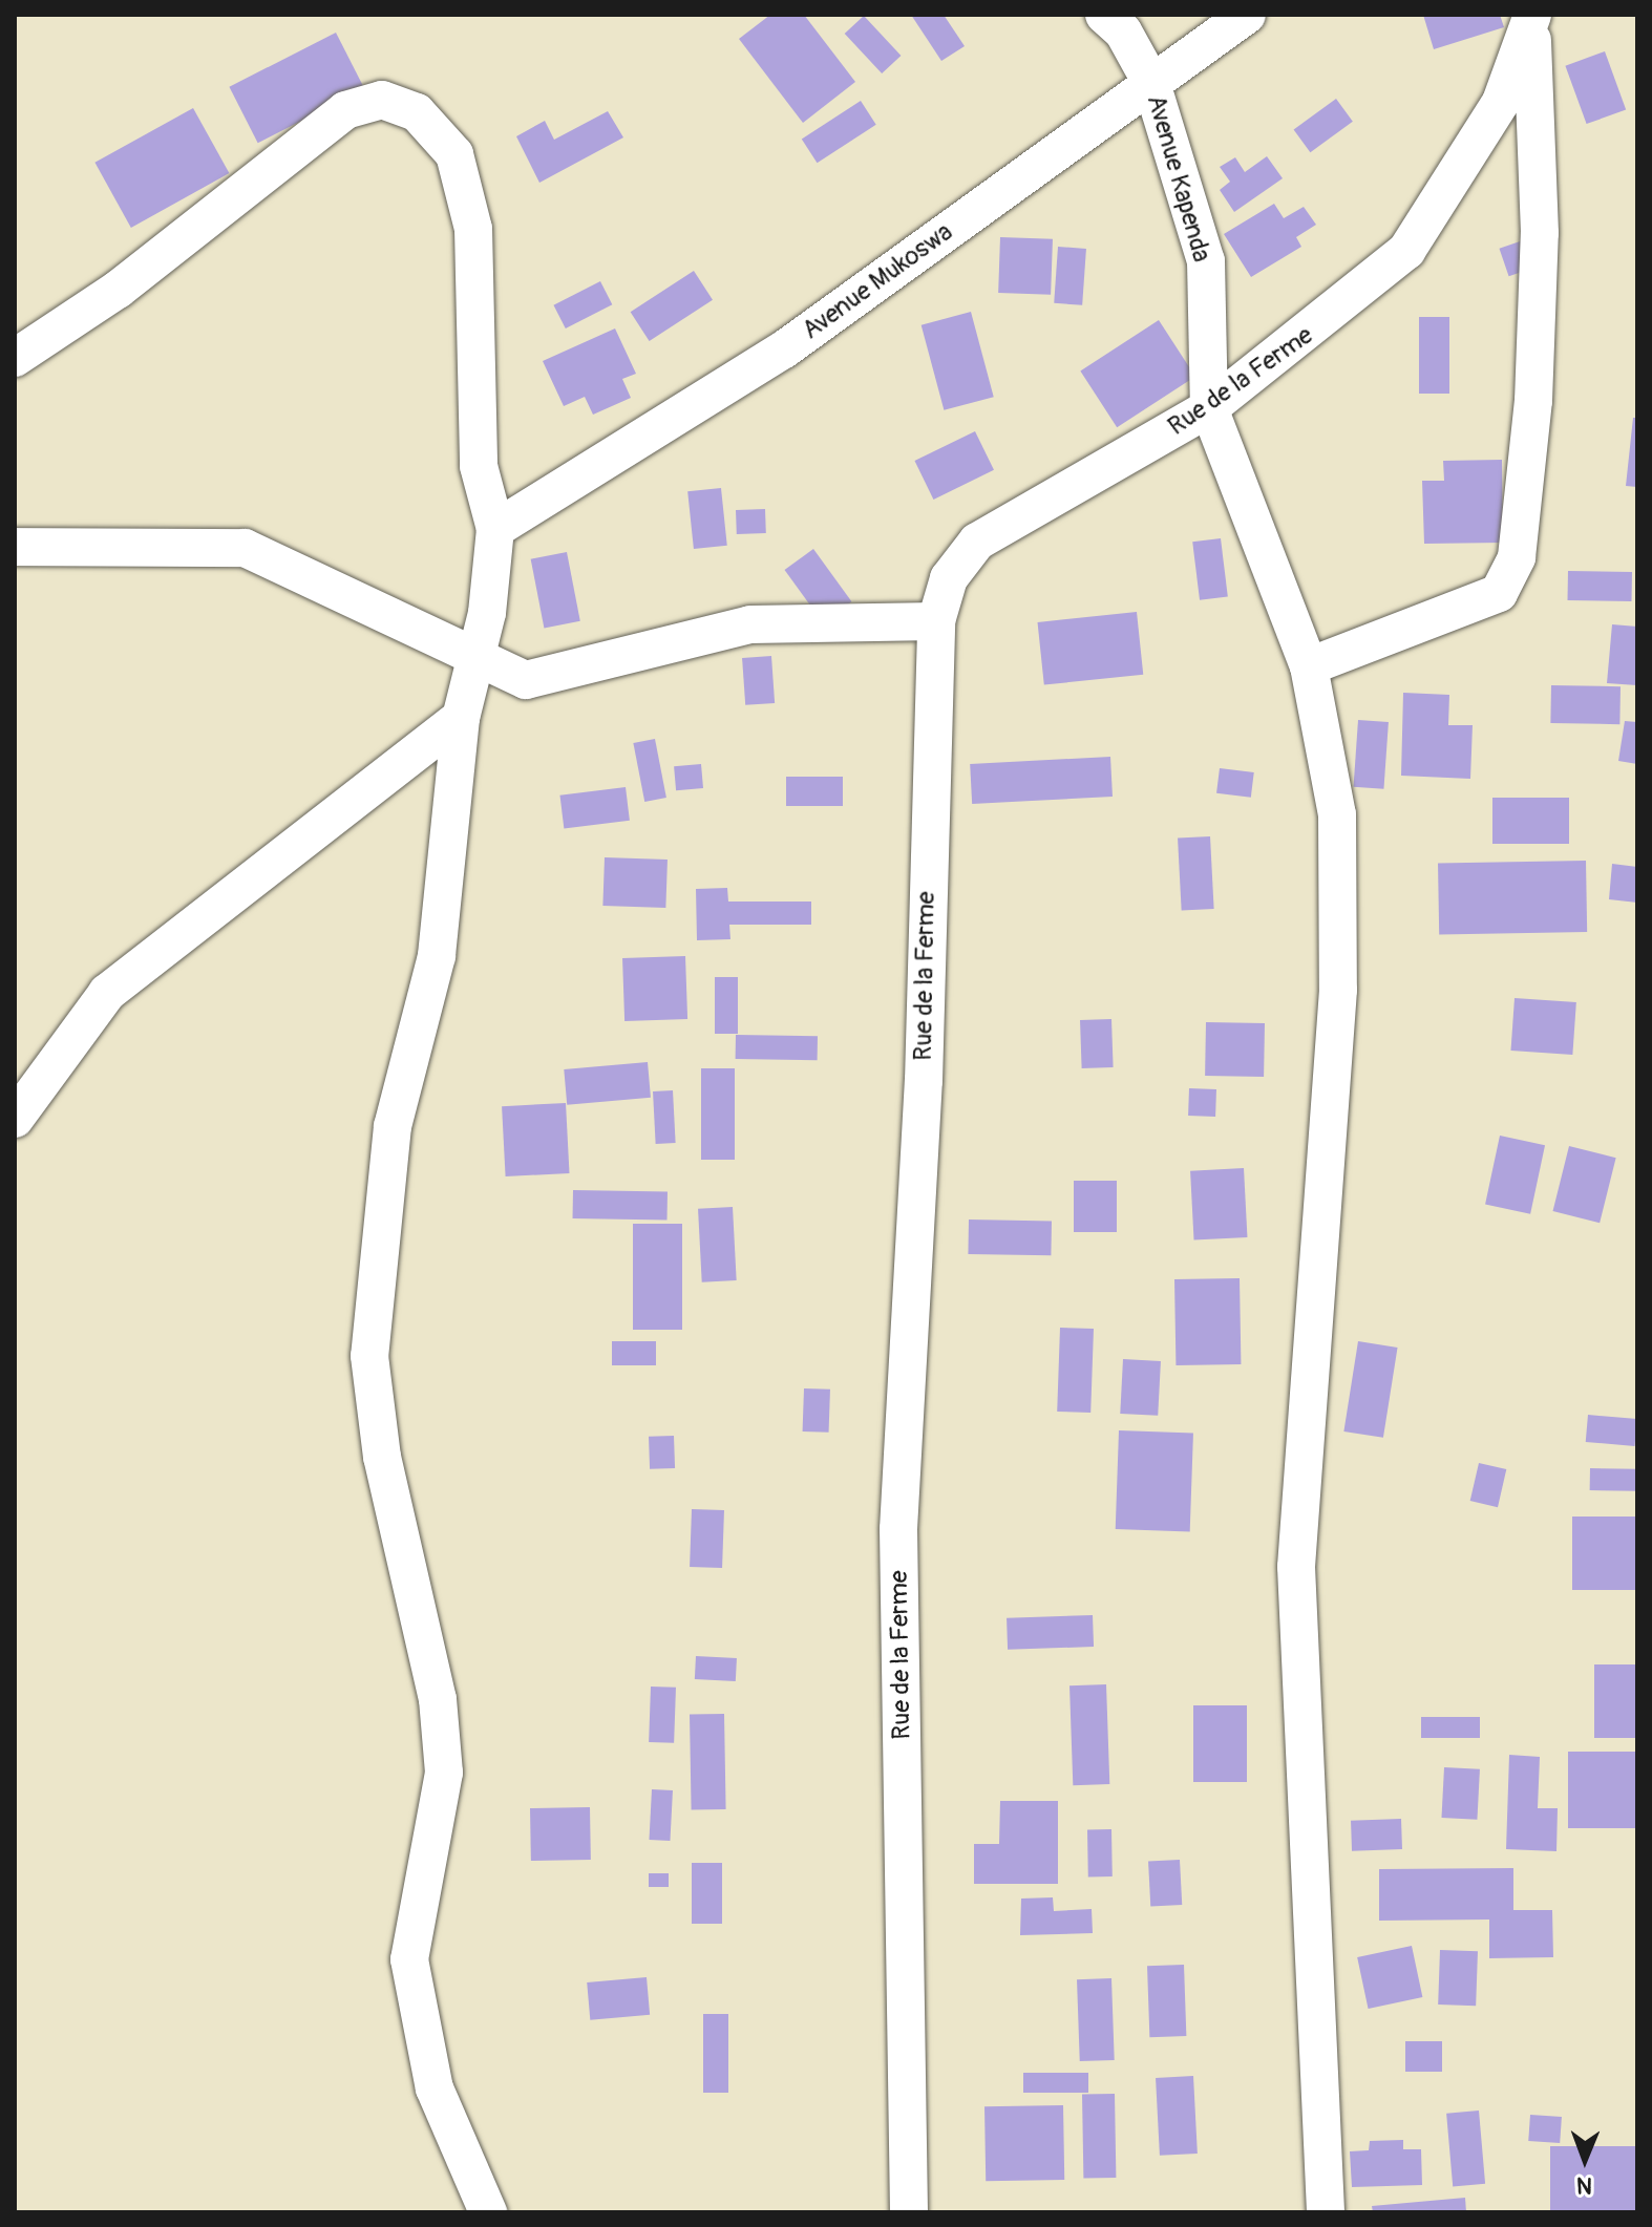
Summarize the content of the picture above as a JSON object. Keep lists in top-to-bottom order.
{
  "streets": {
    "street": ["Avenue Kapenda", "Avenue Mukoswa", "Rue de la Ferme"]
  },
  "crossings": [
    ["Avenue Kapenda", "Avenue Mukoswa"],
    ["Avenue Kapenda", "Rue de la Ferme"]
  ],
  "north": "bottom"
}
